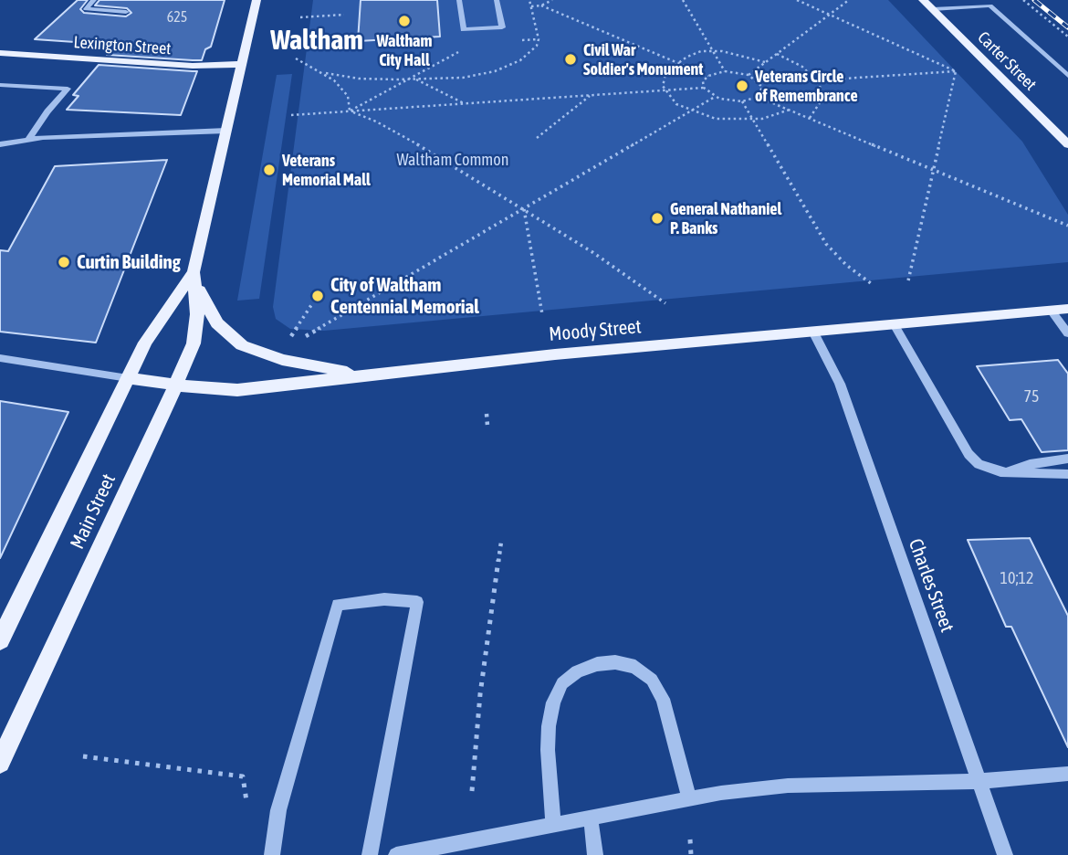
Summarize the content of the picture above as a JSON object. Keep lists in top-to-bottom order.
{
  "streets": {
    "main road": [
      "Lexington Street",
      "Carter Street",
      "Moody Street",
      "Main Street"
    ],
    "street": ["Charles Street"]
  },
  "crossings": [
    ["Lexington Street", "Main Street"],
    ["Moody Street", "Main Street"],
    ["Moody Street", "Charles Street"]
  ],
  "districts": ["Waltham"],
  "parks": ["Waltham Common"],
  "places": [
    "Waltham City Hall",
    "Civil War Soldier's Monument",
    "Veterans Circle of Remembrance",
    "Veterans Memorial Mall",
    "General Nathaniel P. Banks",
    "Curtin Building",
    "City of Waltham Centennial Memorial"
  ],
  "house_numbers": ["625", "75", "10;12"]
}
